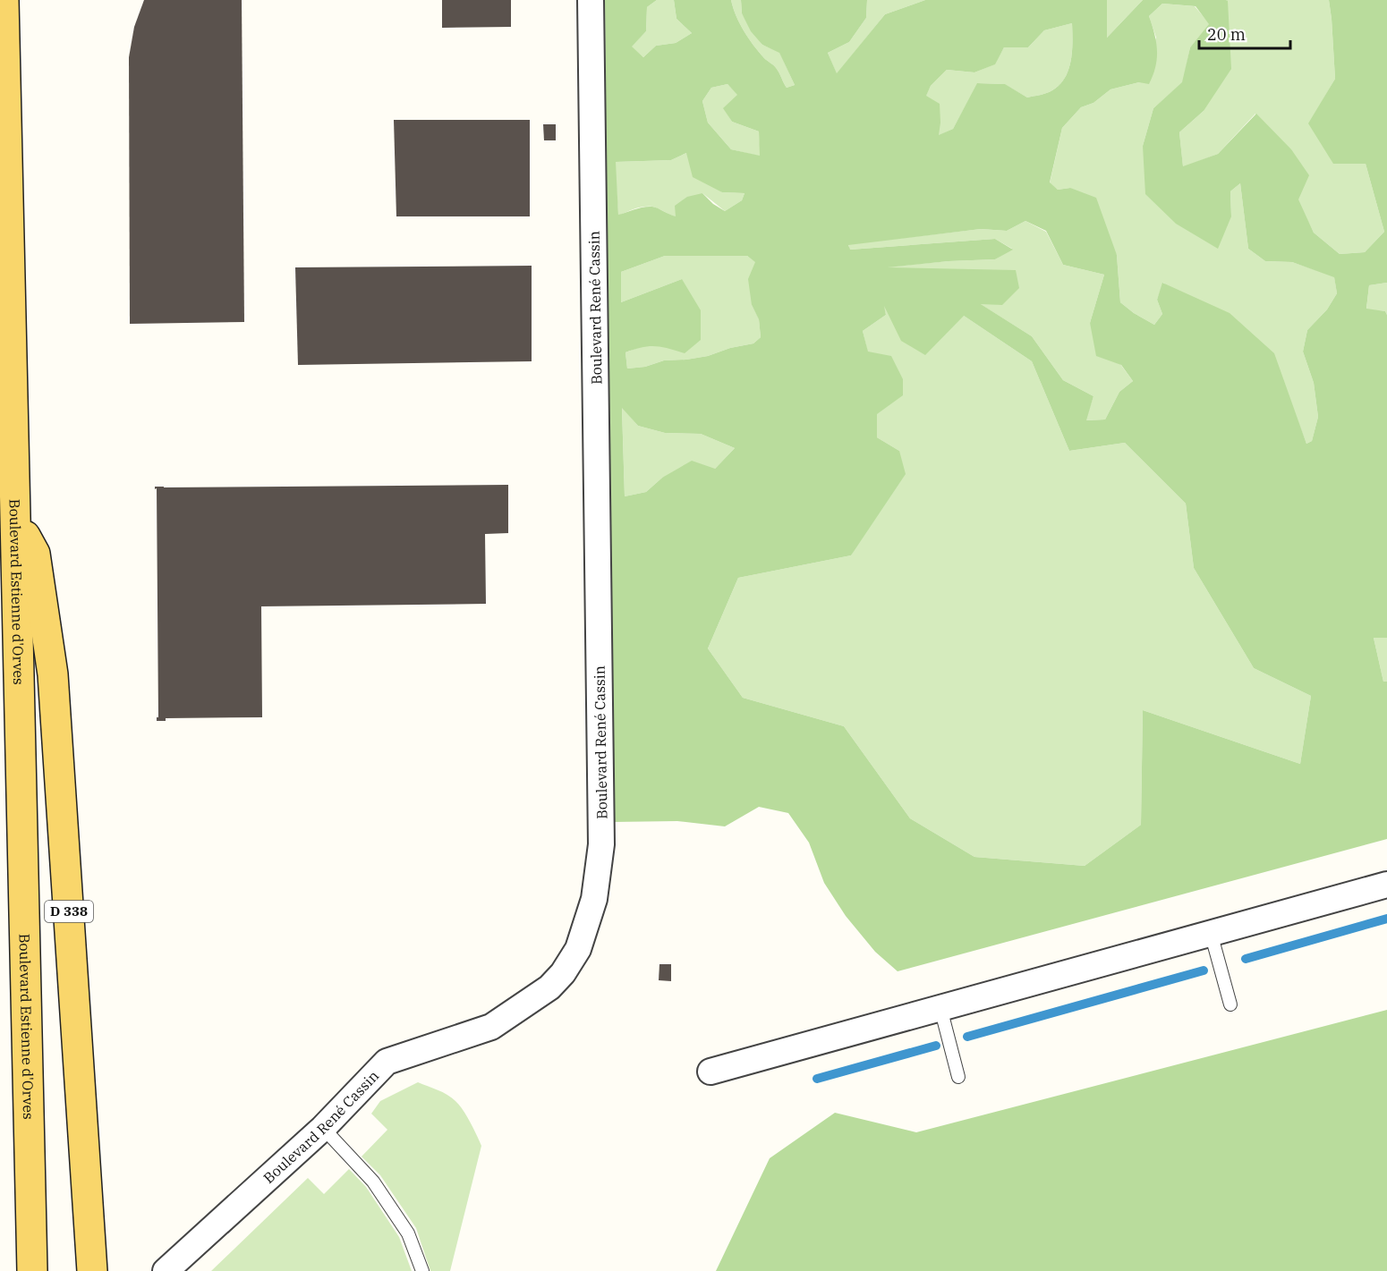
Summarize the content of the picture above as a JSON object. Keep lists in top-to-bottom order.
{
  "streets": {
    "main road": ["Boulevard Estienne d'Orves", "D 338"],
    "street": ["Boulevard René Cassin"]
  },
  "crossings": [
    ["Boulevard Estienne d'Orves", "D 338"]
  ],
  "scale_bar": "20 m"
}
